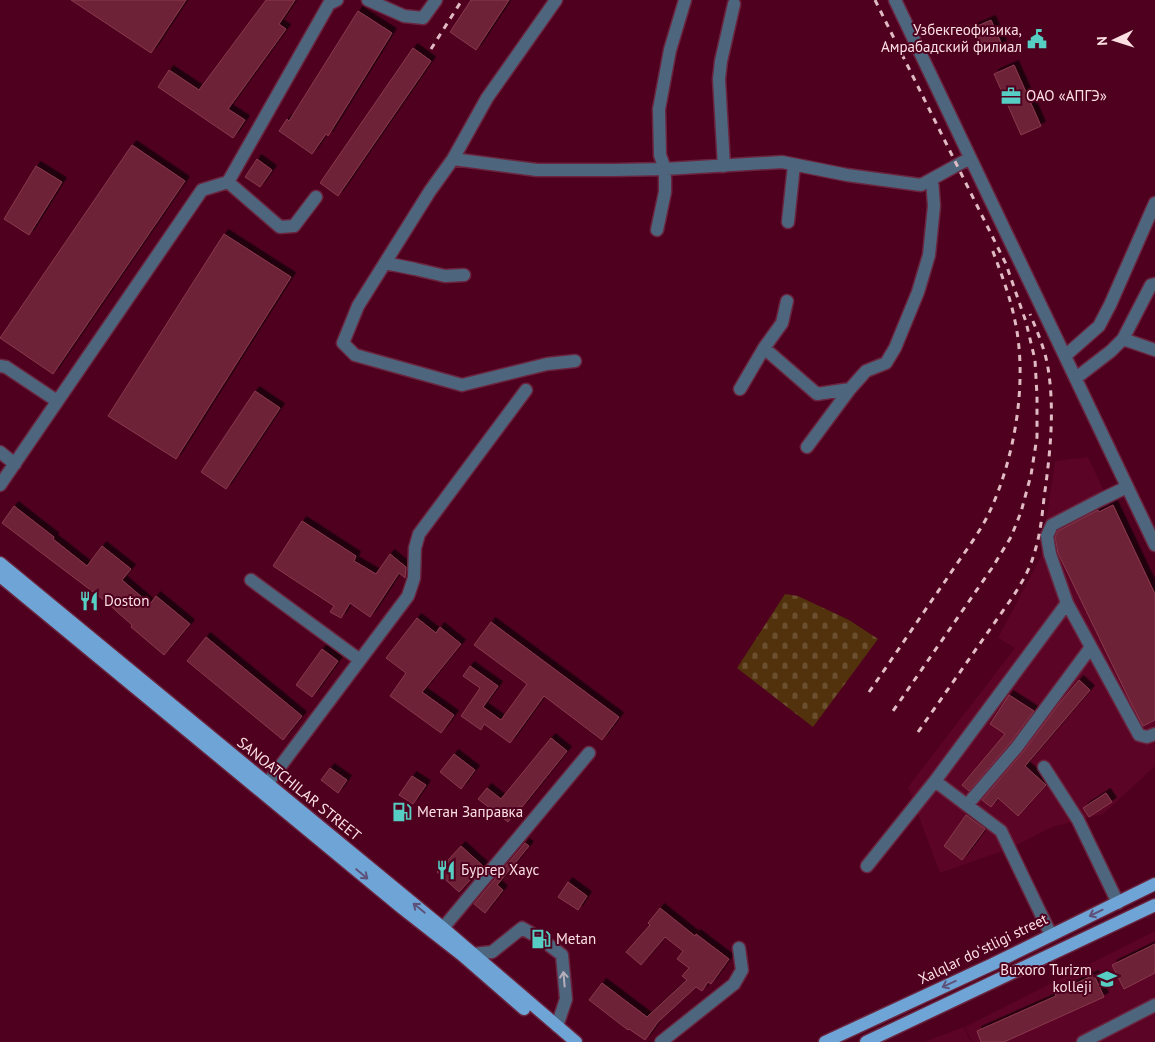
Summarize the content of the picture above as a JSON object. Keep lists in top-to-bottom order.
{
  "streets": {
    "main road": ["SANOATCHILAR STREET", "Xalqlar doʻstligi street"]
  },
  "places": {
    "public building": ["Узбекгеофизика, Амрабадский филиал"],
    "office": ["ОАО «АПГЭ»"],
    "restaurant": ["Doston", "Бургер Хаус"],
    "fuel station": ["Метан Заправка", "Metan"],
    "school or university": ["Buxoro Turizm kolleji"]
  },
  "north": "left"
}
